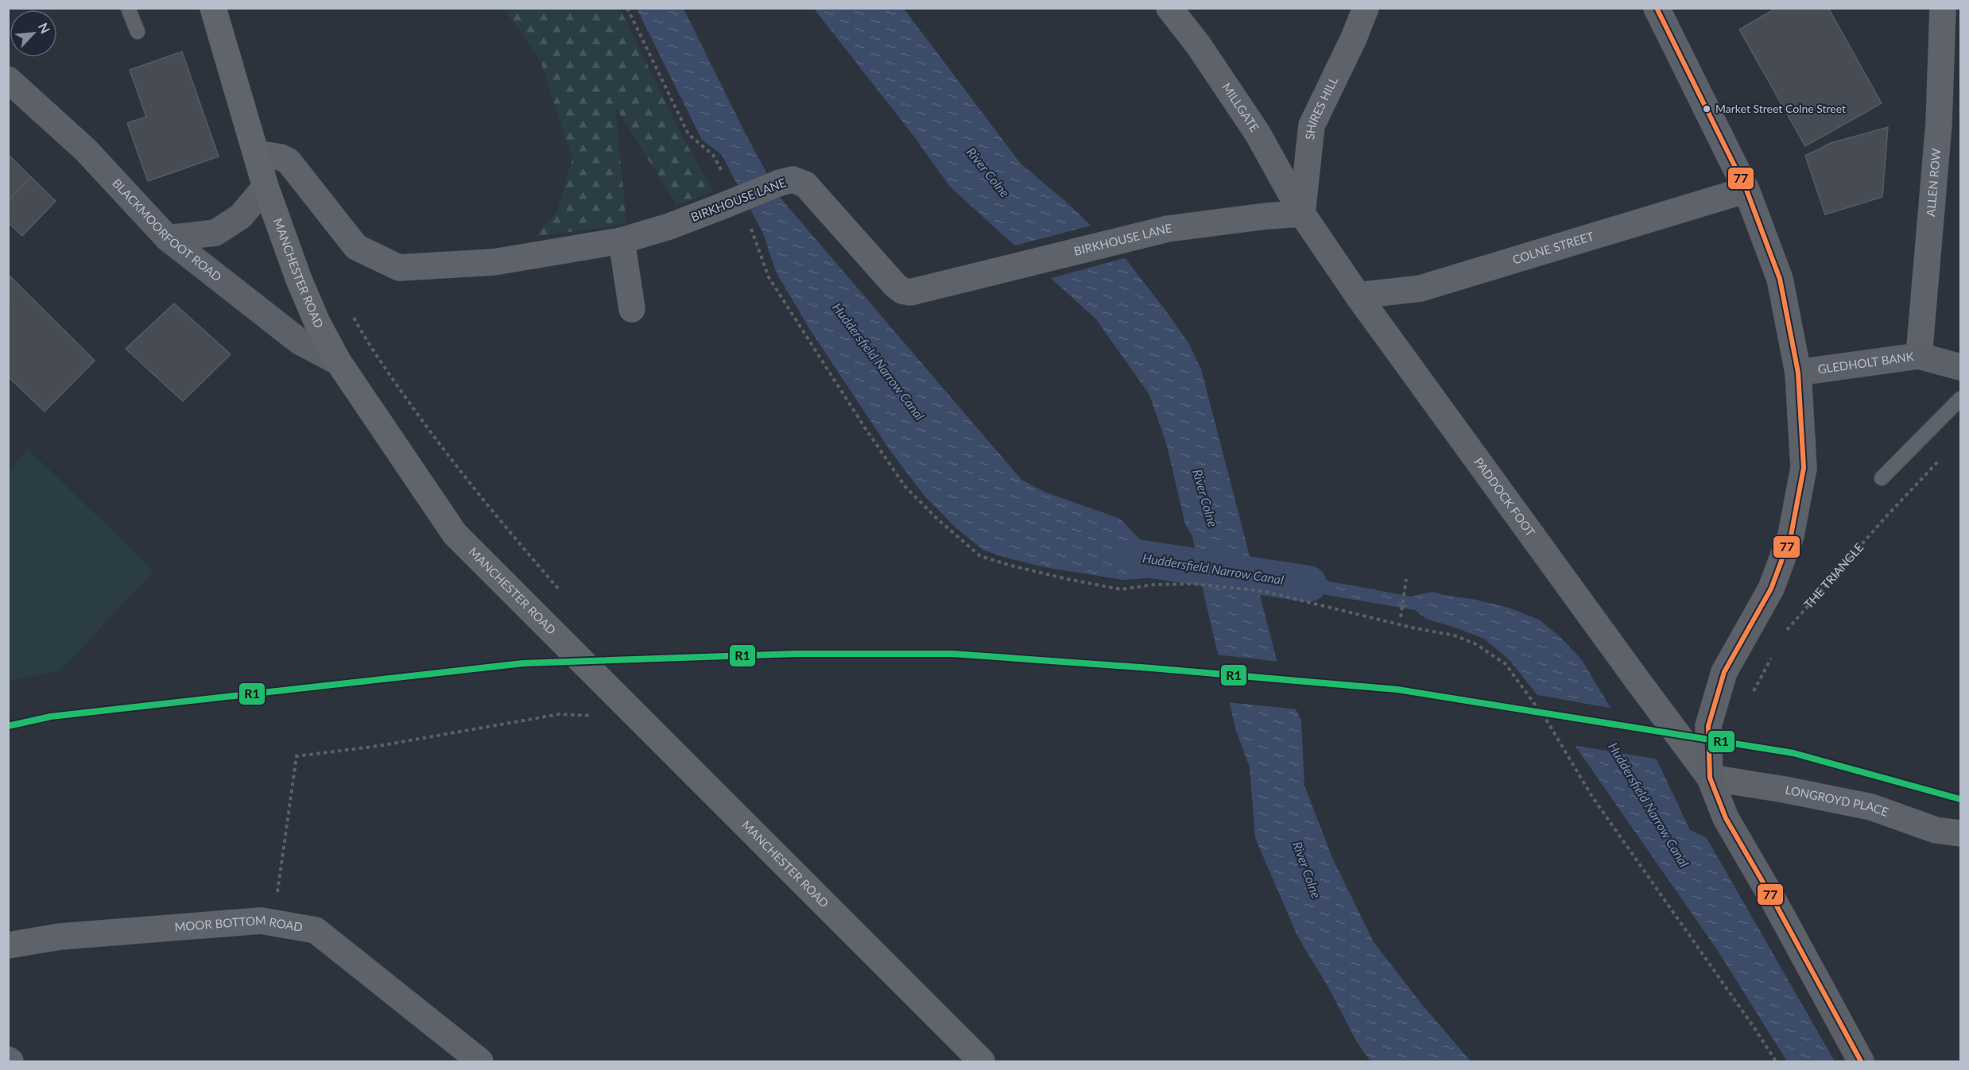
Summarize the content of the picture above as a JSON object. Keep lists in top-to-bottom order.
{
  "streets": {
    "main road": ["MANCHESTER ROAD"],
    "street": [
      "MILLGATE",
      "SHIRES HILL",
      "ALLEN ROW",
      "BIRKHOUSE LANE",
      "BLACKMOORFOOT ROAD",
      "COLNE STREET",
      "GLEDHOLT BANK",
      "PADDOCK FOOT",
      "LONGROYD PLACE",
      "MOOR BOTTOM ROAD"
    ],
    "path": ["THE TRIANGLE"]
  },
  "crossings": [
    ["MILLGATE", "SHIRES HILL"],
    ["MILLGATE", "BIRKHOUSE LANE"],
    ["MILLGATE", "PADDOCK FOOT"],
    ["SHIRES HILL", "BIRKHOUSE LANE"],
    ["SHIRES HILL", "PADDOCK FOOT"],
    ["ALLEN ROW", "GLEDHOLT BANK"],
    ["BIRKHOUSE LANE", "MANCHESTER ROAD"],
    ["BIRKHOUSE LANE", "PADDOCK FOOT"],
    ["BLACKMOORFOOT ROAD", "MANCHESTER ROAD"],
    ["COLNE STREET", "PADDOCK FOOT"],
    ["PADDOCK FOOT", "LONGROYD PLACE"]
  ],
  "water": ["River Colne", "Huddersfield Narrow Canal"],
  "places": ["Market Street Colne Street"],
  "lines": ["transit line 77", "transit line R1"],
  "north": "top right"
}
